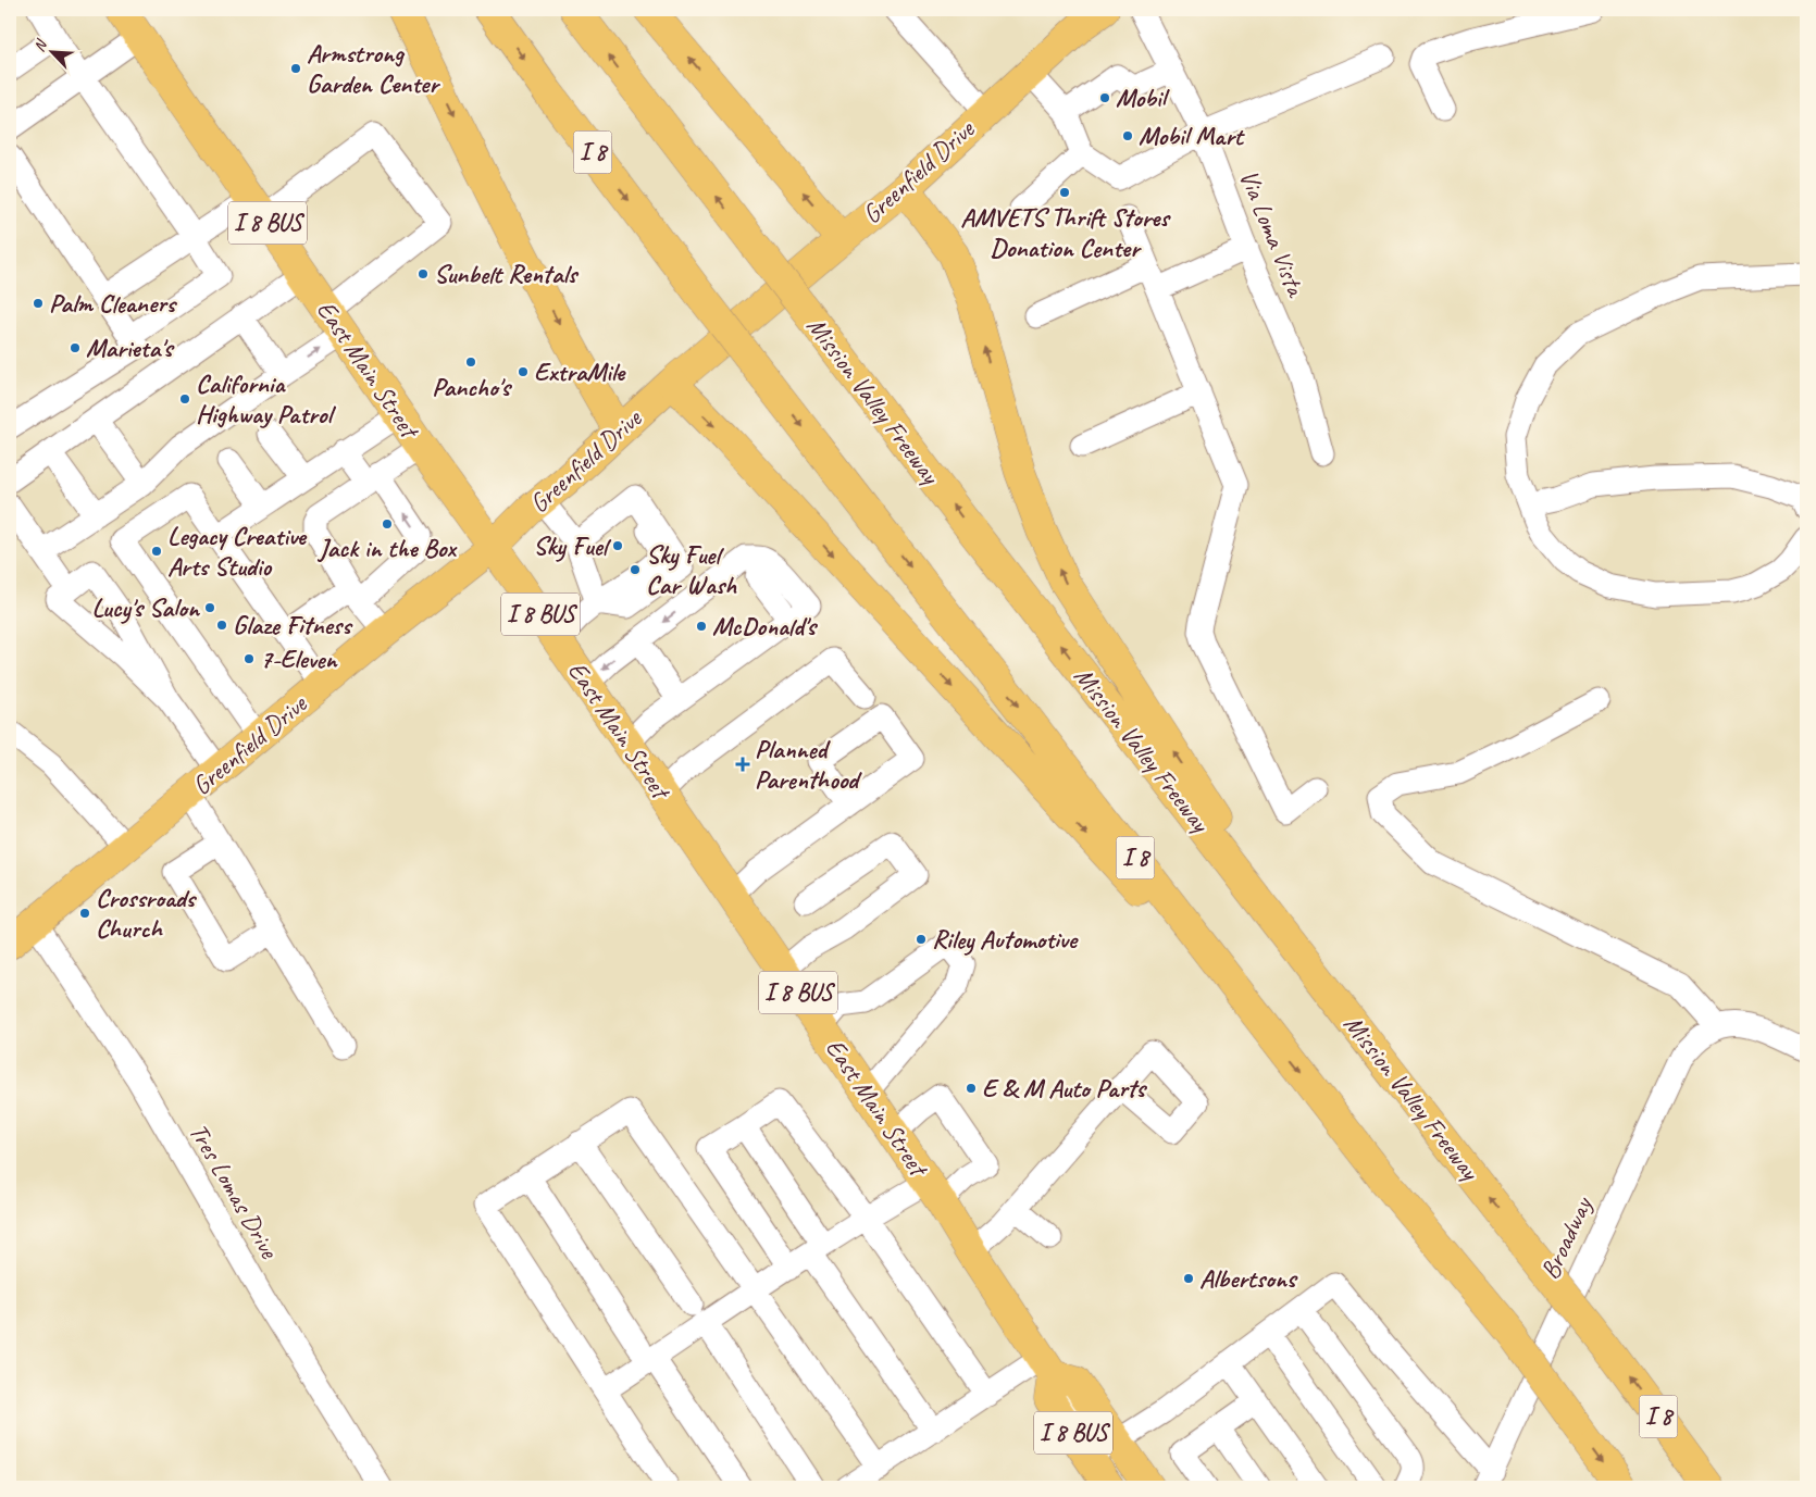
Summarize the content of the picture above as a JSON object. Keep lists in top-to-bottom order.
{
  "streets": {
    "main road": [
      "I 8",
      "Greenfield Drive",
      "I 8 BUS",
      "East Main Street",
      "Mission Valley Freeway"
    ],
    "street": ["Via Loma Vista", "Tres Lomas Drive", "Broadway"]
  },
  "crossings": [
    ["Greenfield Drive", "East Main Street"],
    ["Greenfield Drive", "Tres Lomas Drive"],
    ["I 8 BUS", "East Main Street"]
  ],
  "places": {
    "other": [
      "Armstrong Garden Center",
      "Mobil",
      "Mobil Mart",
      "AMVETS Thrift Stores Donation Center",
      "Sunbelt Rentals",
      "Palm Cleaners",
      "Marieta's",
      "Pancho's",
      "ExtraMile",
      "California Highway Patrol",
      "Jack in the Box",
      "Sky Fuel",
      "Legacy Creative Arts Studio",
      "Sky Fuel Car Wash",
      "Lucy's Salon",
      "Glaze Fitness",
      "McDonald's",
      "7-Eleven",
      "Crossroads Church",
      "Riley Automotive",
      "E & M Auto Parts",
      "Albertsons"
    ],
    "health": ["Planned Parenthood"]
  },
  "north": "top left"
}
